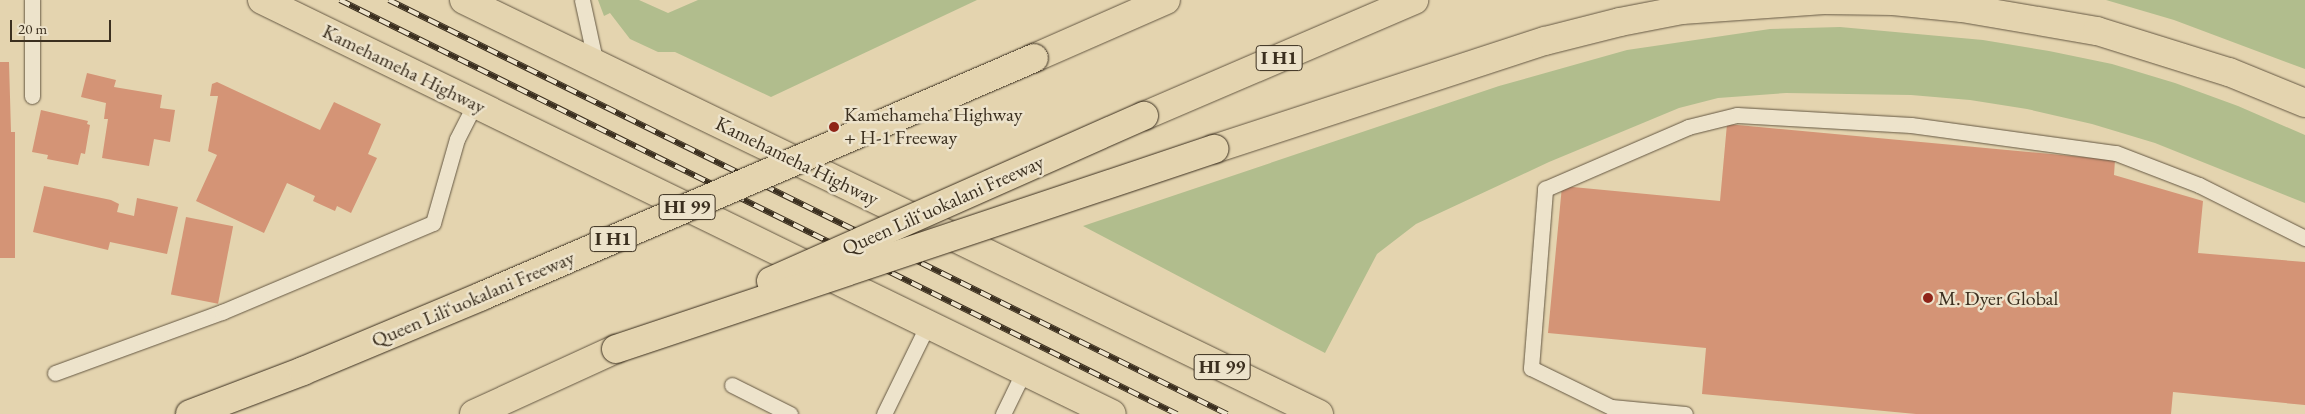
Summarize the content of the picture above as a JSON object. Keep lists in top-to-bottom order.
{
  "streets": {
    "main road": [
      "I H1",
      "Kamehameha Highway",
      "Queen Liliʻuokalani Freeway",
      "HI 99"
    ]
  },
  "places": ["Kamehameha Highway + H-1 Freeway", "M. Dyer Global"],
  "scale_bar": "20 m"
}
